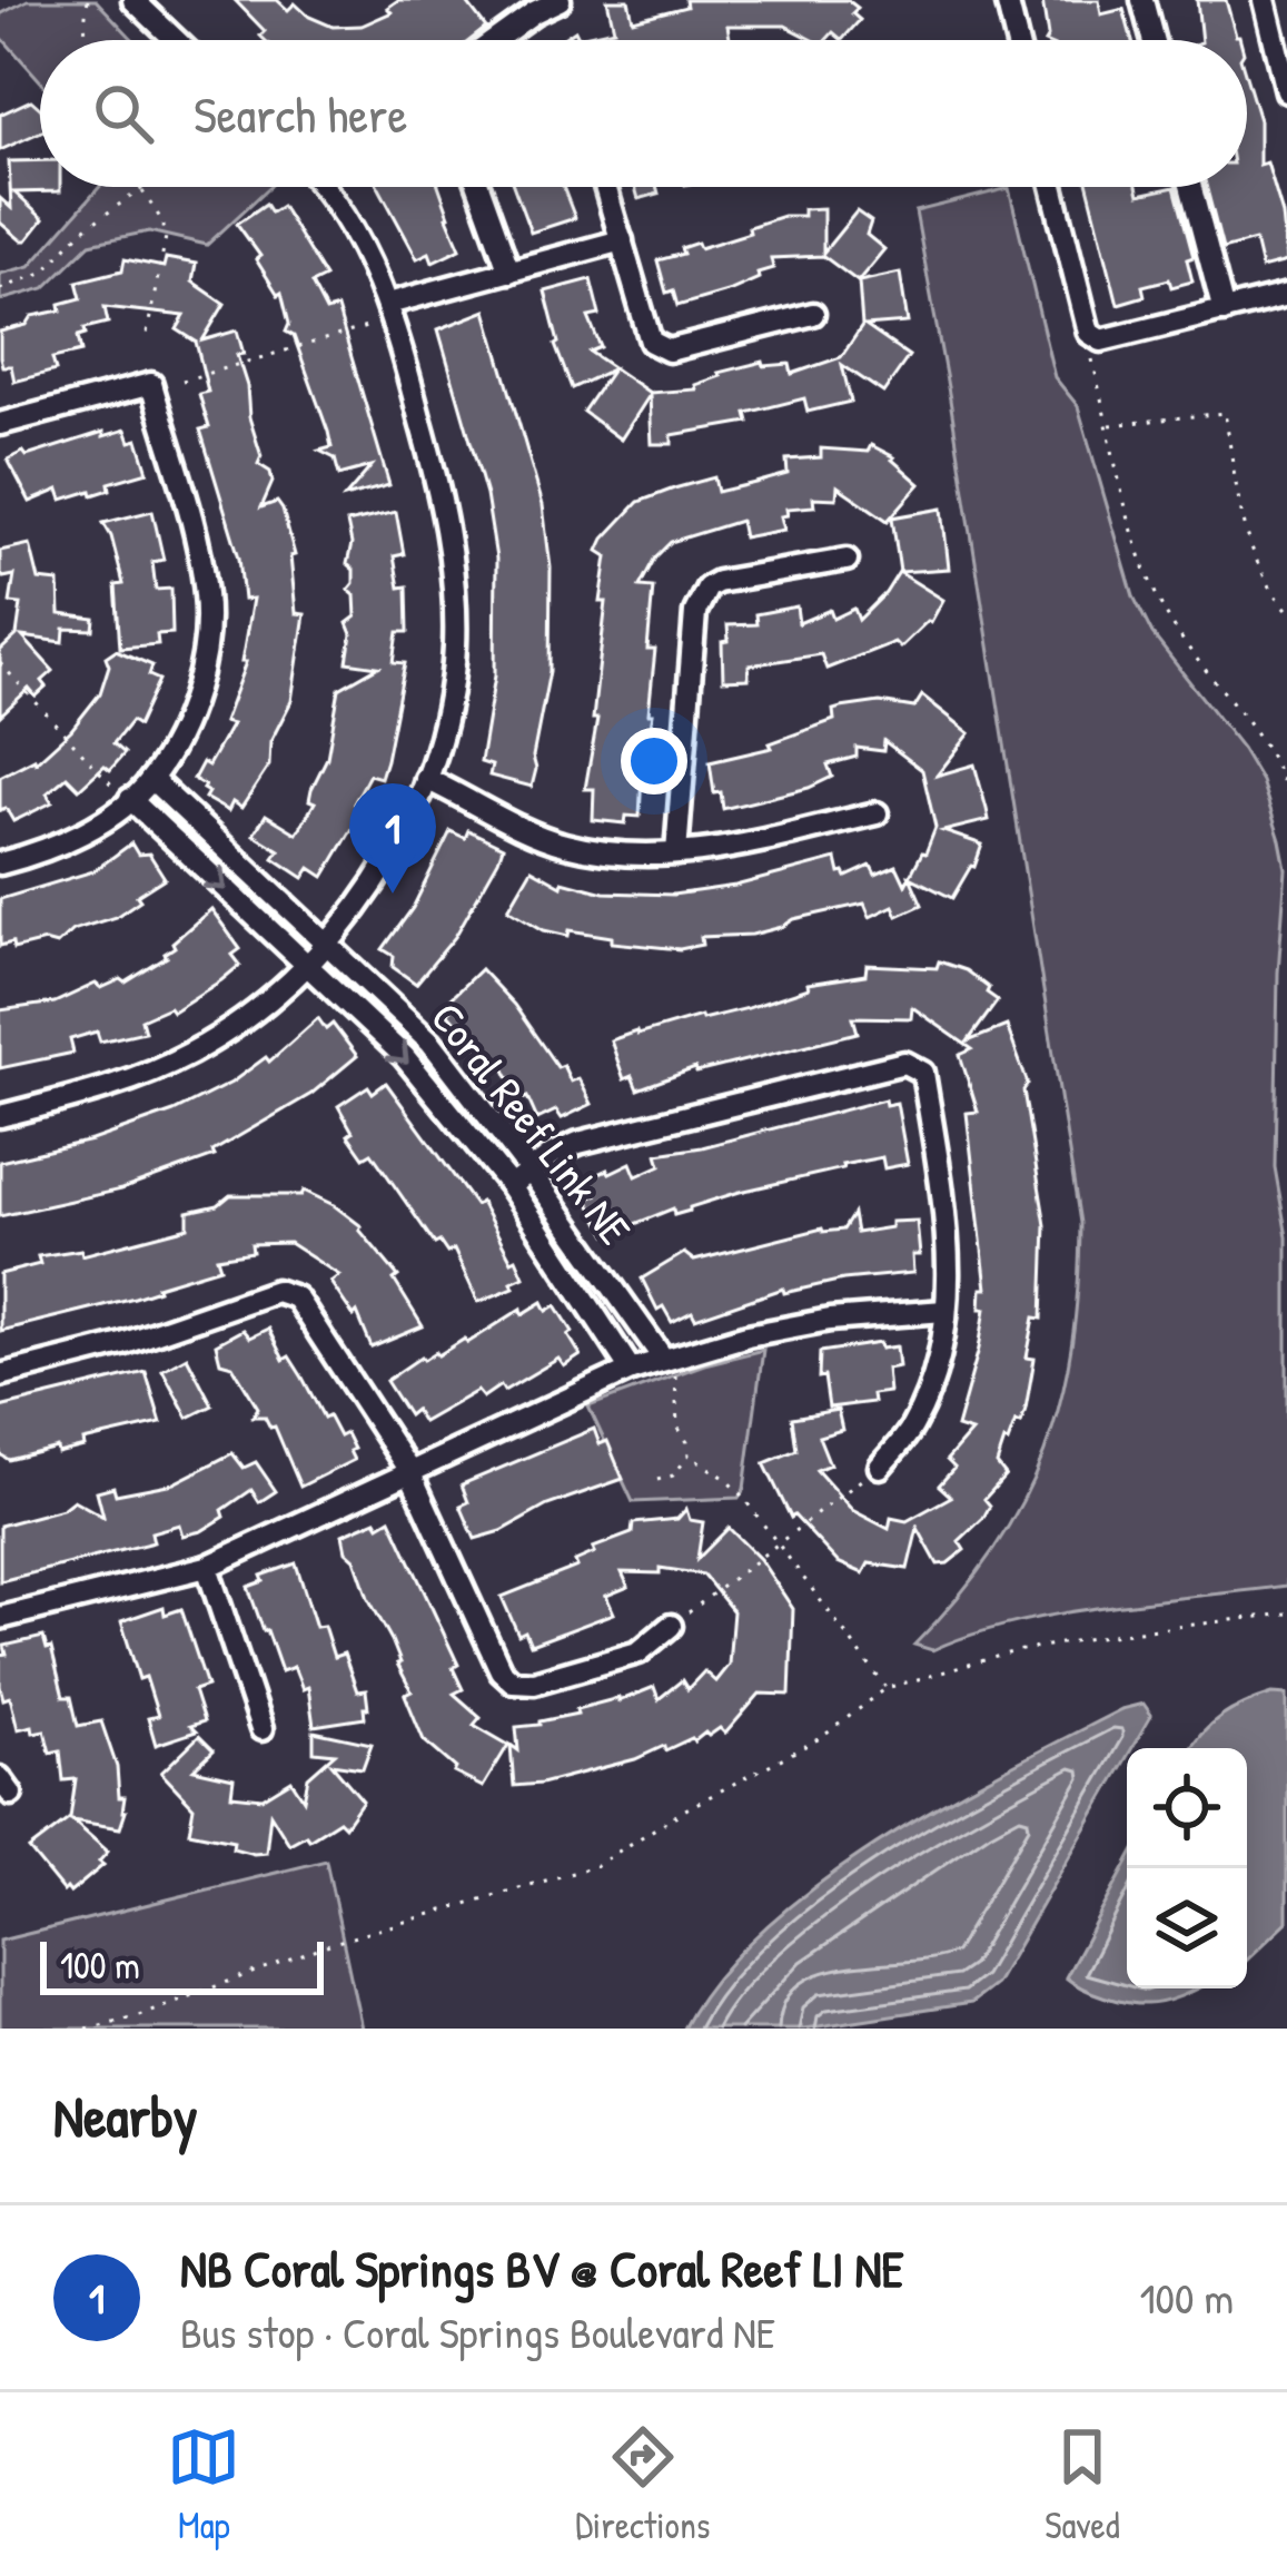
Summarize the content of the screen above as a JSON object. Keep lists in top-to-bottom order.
{
  "streets": {
    "street": ["Coral Reef Link NE"]
  },
  "scale_bar": "100 m",
  "page": {
    "search": "Search here",
    "pins": "1",
    "scale": "100 m",
    "heading": "Nearby",
    "list": [
      {
        "mark": "1",
        "name": "NB Coral Springs BV @ Coral Reef LI NE",
        "note": "Bus stop · Coral Springs Boulevard NE",
        "value": "100 m"
      }
    ],
    "nav": ["Map", "Directions", "Saved"]
  }
}
